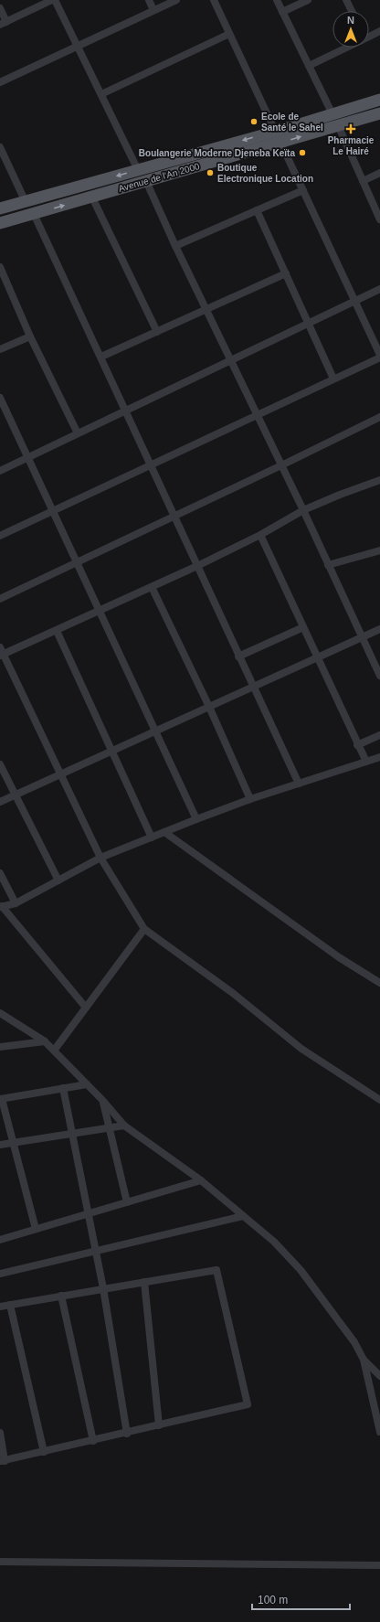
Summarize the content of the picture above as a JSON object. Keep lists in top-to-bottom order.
{
  "streets": {
    "main road": ["Avenue de l'An 2000"]
  },
  "places": {
    "other": ["Ecole de Santé le Sahel", "Boulangerie Moderne Djeneba Keïta", "Boutique Electronique Location"],
    "health": ["Pharmacie Le Hairé"]
  },
  "scale_bar": "100 m",
  "north": "top"
}
